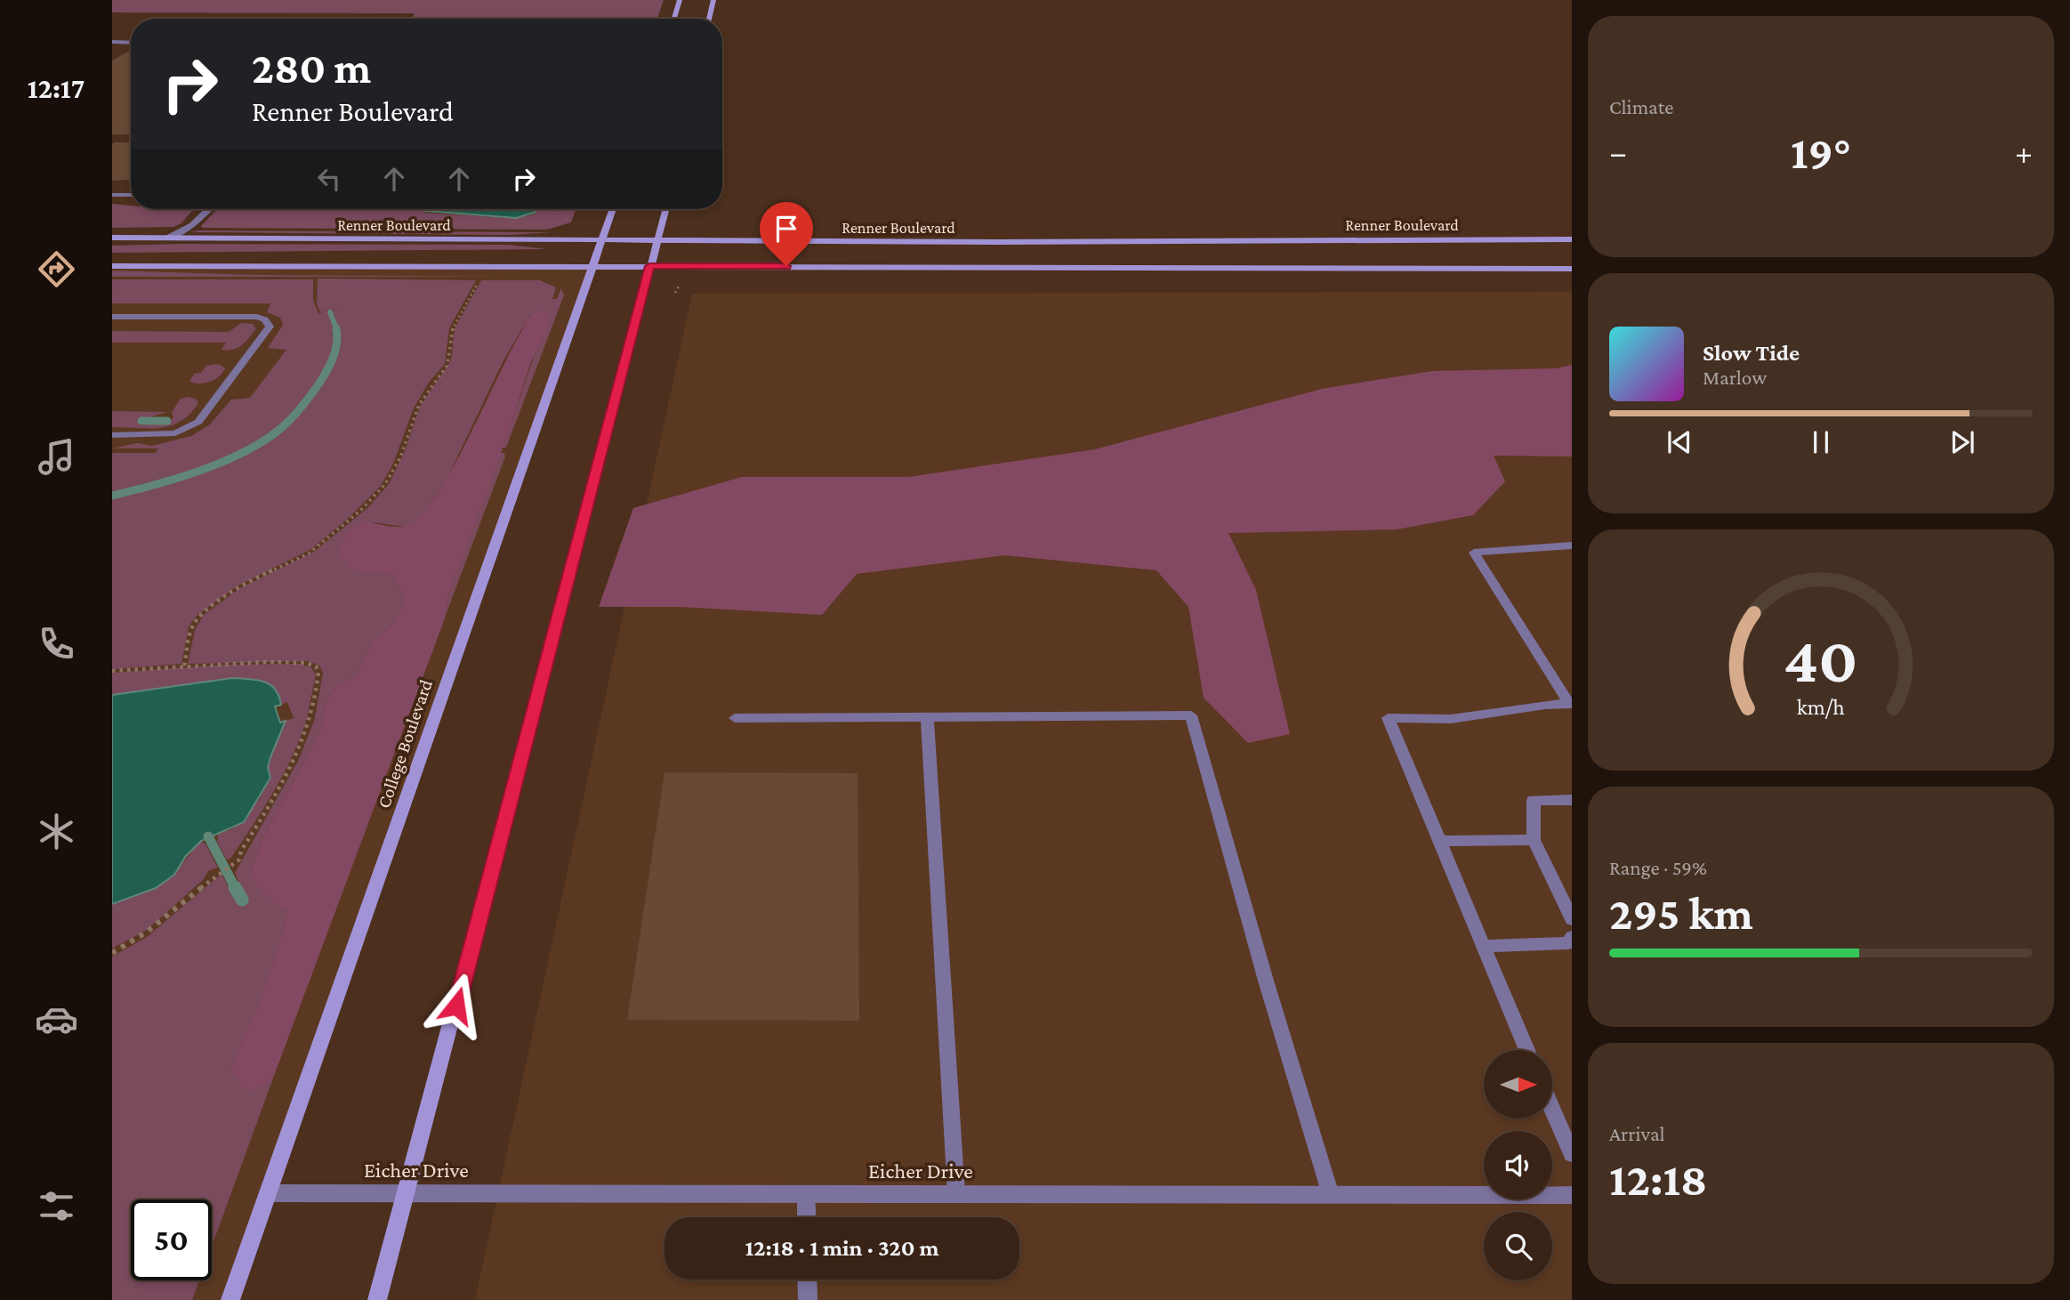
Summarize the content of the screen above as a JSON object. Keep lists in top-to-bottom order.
{
  "streets": {
    "main road": ["Renner Boulevard", "College Boulevard"],
    "street": ["Eicher Drive"]
  },
  "crossings": [
    ["Renner Boulevard", "College Boulevard"],
    ["College Boulevard", "Eicher Drive"]
  ],
  "north": "right",
  "page": {
    "tabs": "12:17",
    "tile": [
      "Climate",
      ["Range · 59%", "295 km"],
      ["Arrival", "12:18"]
    ],
    "turn": ["280 m", "Renner Boulevard"],
    "heat": ["−", "19°", "+"],
    "song": ["Slow Tide", "Marlow"],
    "limit": "50",
    "trip": "12:18 · 1 min · 320 m",
    "gauge": ["40", "km/h"]
  }
}
